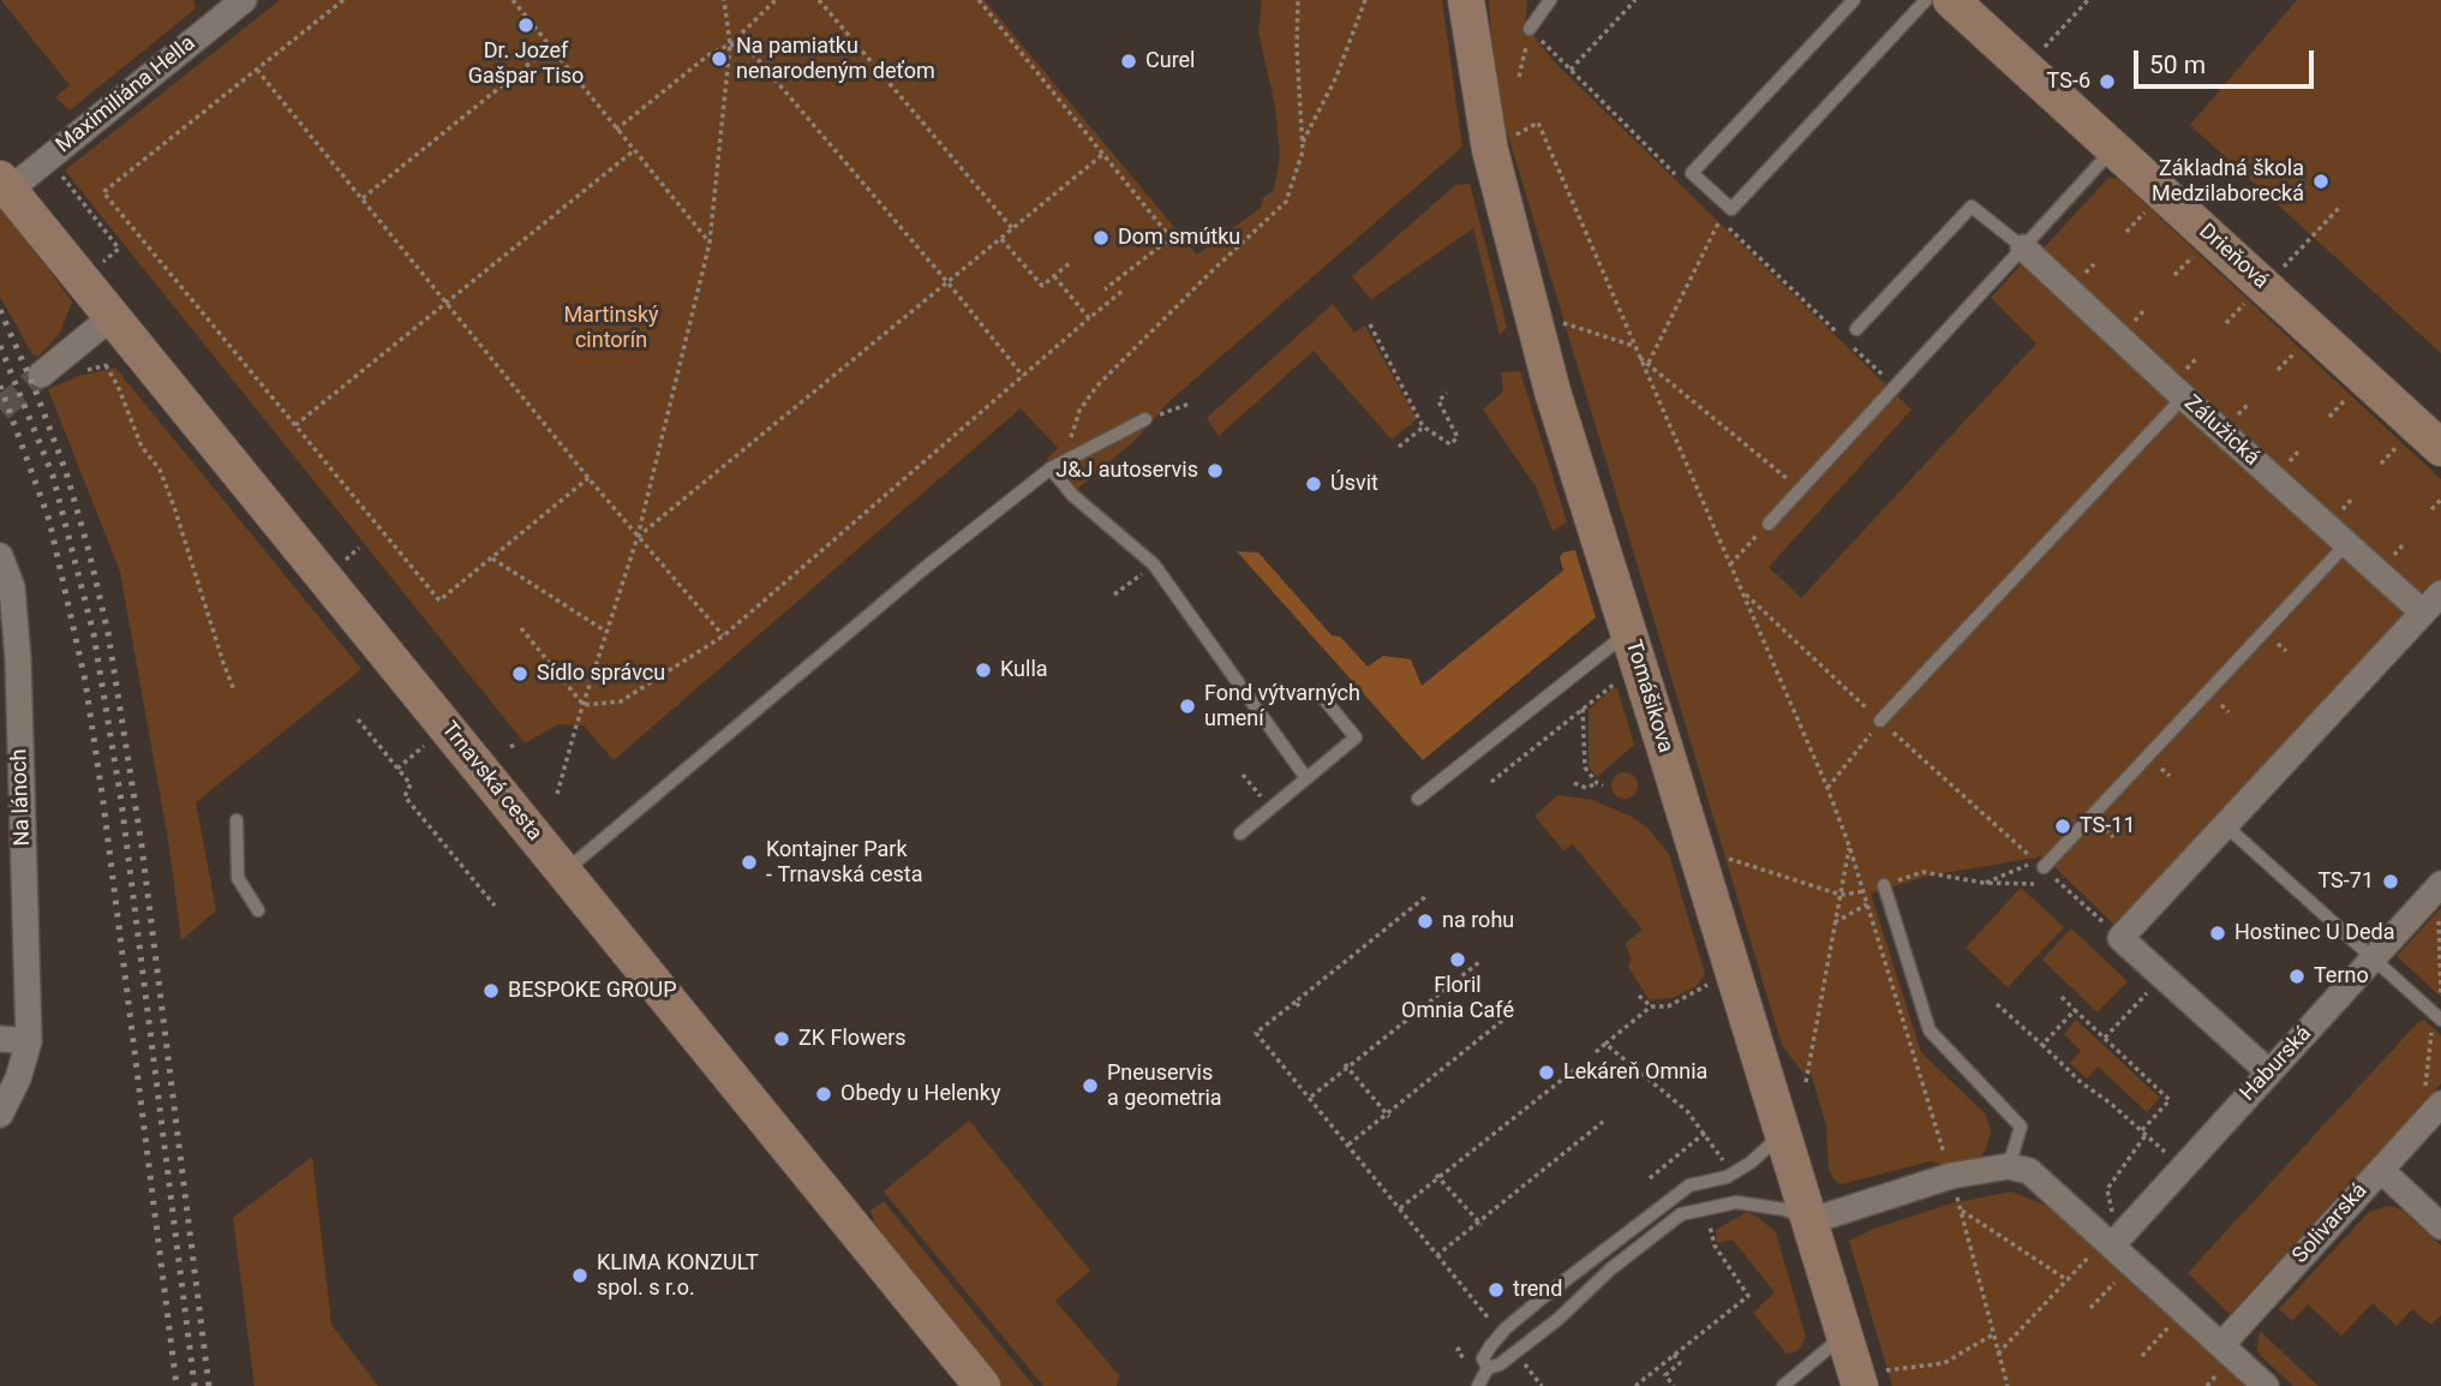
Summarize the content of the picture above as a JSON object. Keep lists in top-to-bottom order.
{
  "streets": {
    "main road": ["Drieňová", "Tomášikova", "Trnavská cesta"],
    "street": [
      "Maximiliána Hella",
      "Zálužická",
      "Na lánoch",
      "Haburská",
      "Solivarská"
    ]
  },
  "crossings": [
    ["Maximiliána Hella", "Trnavská cesta"]
  ],
  "parks": ["Martinský cintorín"],
  "places": [
    "Dr. Jozef Gašpar Tiso",
    "Na pamiatku nenarodeným deťom",
    "Curel",
    "TS-6",
    "Základná škola Medzilaborecká",
    "Dom smútku",
    "J&J autoservis",
    "Úsvit",
    "Kulla",
    "Sídlo správcu",
    "Fond výtvarných umení",
    "TS-11",
    "Kontajner Park - Trnavská cesta",
    "TS-71",
    "na rohu",
    "Hostinec U Deda",
    "Floril Omnia Café",
    "Terno",
    "BESPOKE GROUP",
    "ZK Flowers",
    "Lekáreň Omnia",
    "Pneuservis a geometria",
    "Obedy u Helenky",
    "KLIMA KONZULT spol. s r.o.",
    "trend"
  ],
  "scale_bar": "50 m"
}
